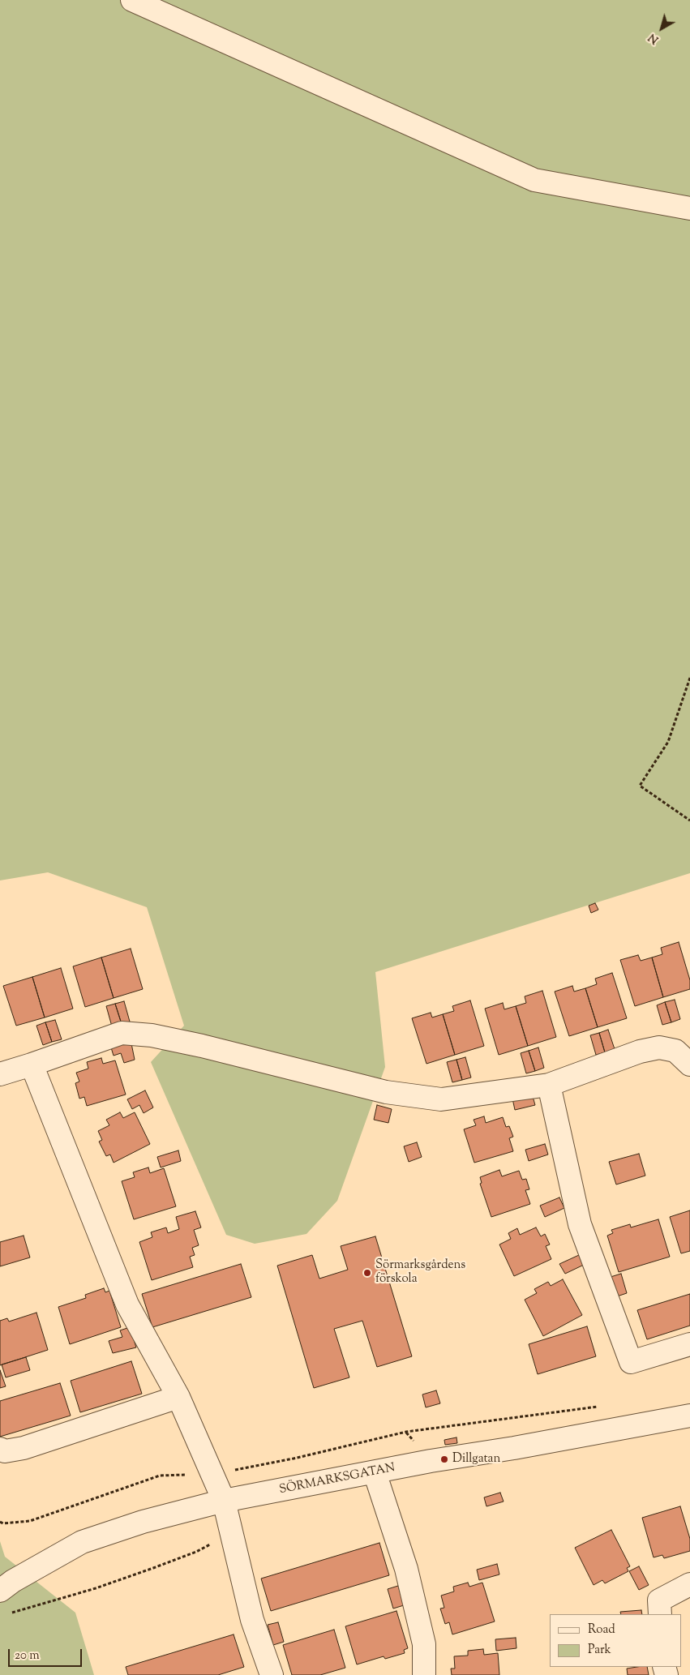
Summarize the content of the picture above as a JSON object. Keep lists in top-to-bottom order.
{
  "streets": {
    "street": ["SÖRMARKSGATAN"]
  },
  "places": ["Sörmarksgårdens förskola", "Dillgatan"],
  "legend": ["Road", "Park"],
  "scale_bar": "20 m",
  "north": "bottom left"
}
